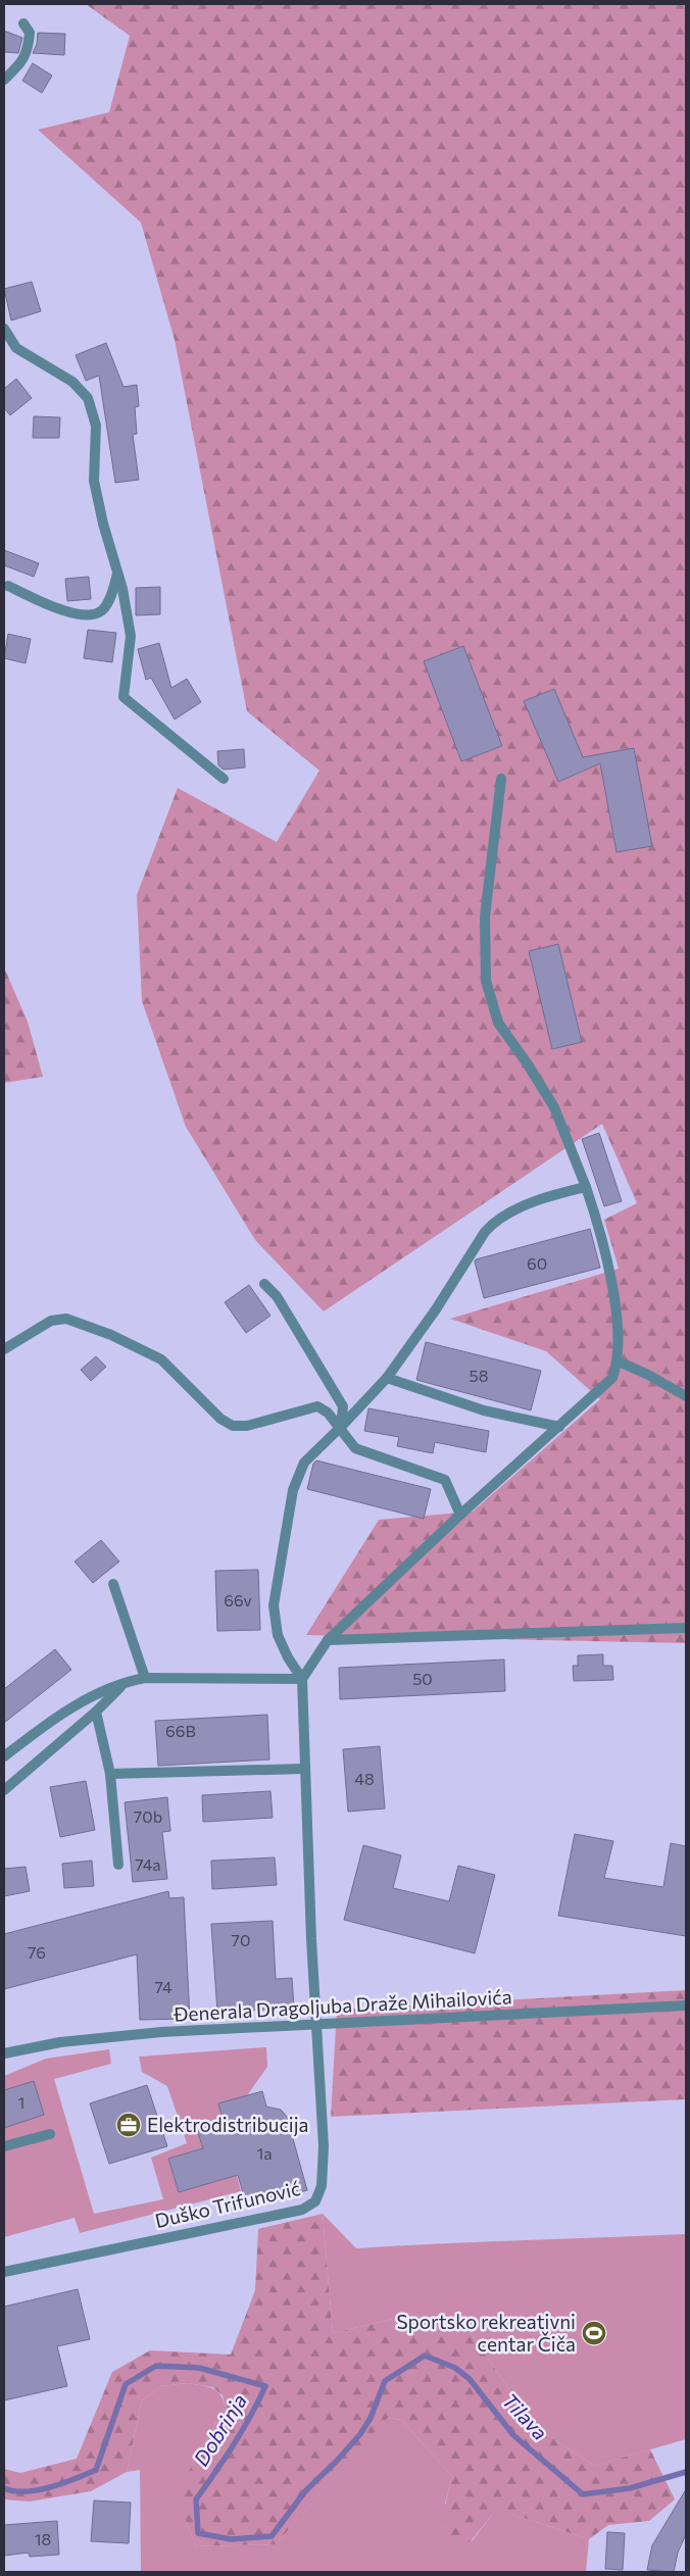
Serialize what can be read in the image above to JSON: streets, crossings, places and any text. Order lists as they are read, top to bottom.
{
  "streets": {
    "street": ["Đenerala Dragoljuba Draže Mihailovića", "Duško Trifunović"]
  },
  "crossings": [
    ["Đenerala Dragoljuba Draže Mihailovića", "Duško Trifunović"]
  ],
  "water": ["Tilava", "Dobrinja"],
  "places": {
    "office": ["Elektrodistribucija"],
    "sports": ["Sportsko rekreativni centar Čiča"]
  },
  "house_numbers": [
    "60",
    "58",
    "66v",
    "50",
    "66B",
    "48",
    "70b",
    "74a",
    "70",
    "76",
    "74",
    "1",
    "1a",
    "18"
  ]
}
